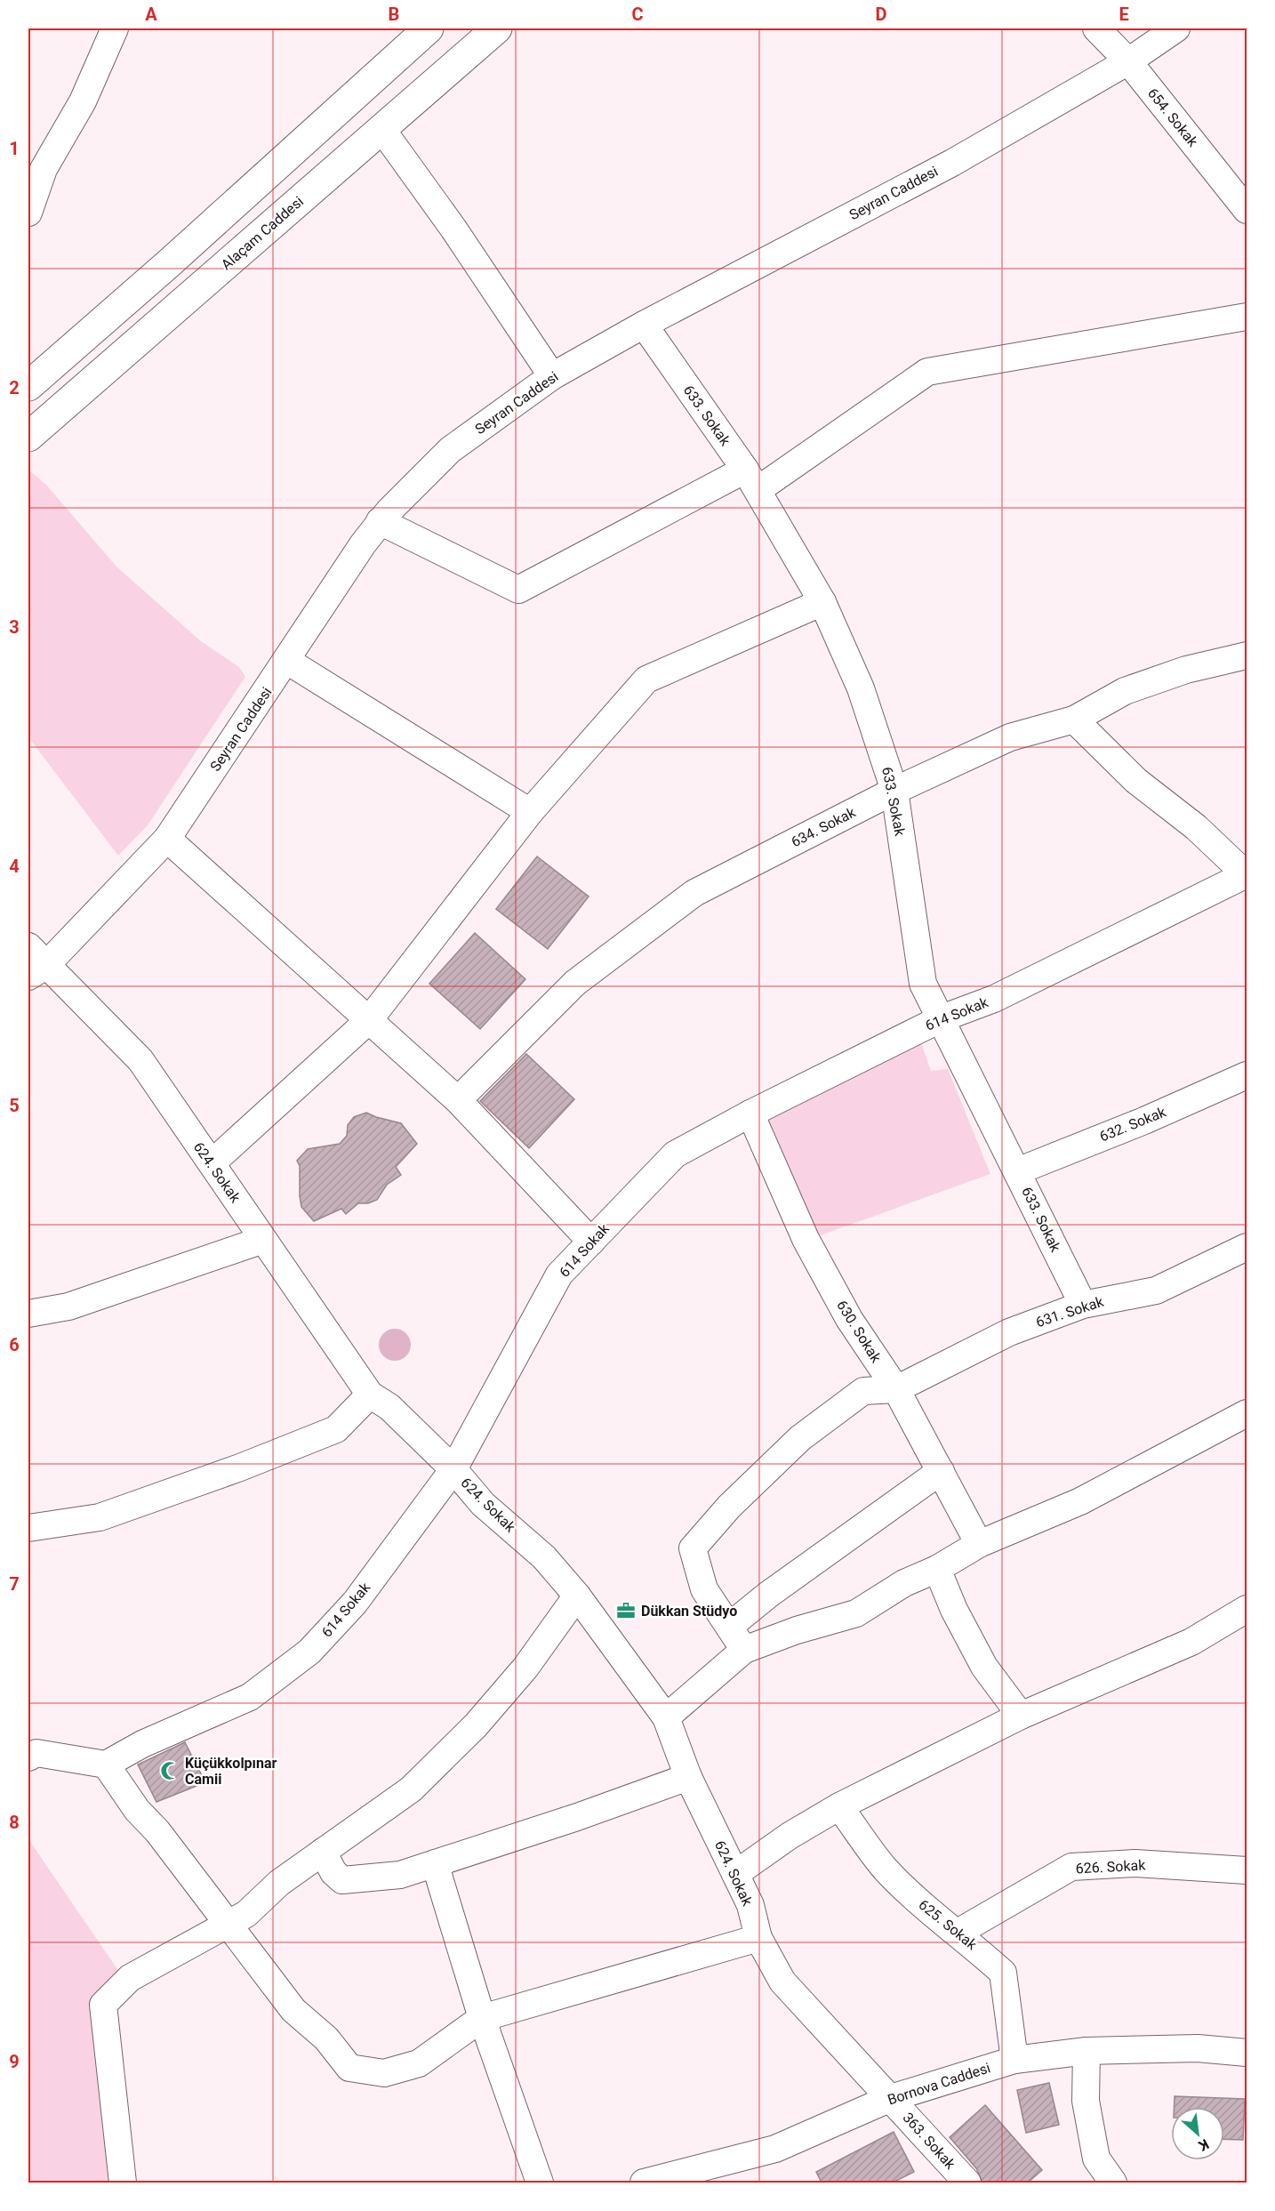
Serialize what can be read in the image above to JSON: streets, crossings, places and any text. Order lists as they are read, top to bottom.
{
  "streets": {
    "main road": ["Alaçam Caddesi"],
    "street": [
      "654. Sokak",
      "Seyran Caddesi",
      "633. Sokak",
      "634. Sokak",
      "614 Sokak",
      "632. Sokak",
      "624. Sokak",
      "631. Sokak",
      "630. Sokak",
      "626. Sokak",
      "625. Sokak",
      "Bornova Caddesi",
      "363. Sokak"
    ]
  },
  "crossings": [
    ["654. Sokak", "Seyran Caddesi"],
    ["Seyran Caddesi", "633. Sokak"],
    ["Seyran Caddesi", "624. Sokak"],
    ["633. Sokak", "634. Sokak"],
    ["633. Sokak", "614 Sokak"],
    ["633. Sokak", "632. Sokak"],
    ["633. Sokak", "631. Sokak"],
    ["614 Sokak", "624. Sokak"],
    ["614 Sokak", "630. Sokak"],
    ["624. Sokak", "Bornova Caddesi"],
    ["624. Sokak", "363. Sokak"],
    ["631. Sokak", "630. Sokak"],
    ["626. Sokak", "625. Sokak"],
    ["625. Sokak", "Bornova Caddesi"],
    ["Bornova Caddesi", "363. Sokak"]
  ],
  "places": {
    "office": ["Dükkan Stüdyo"],
    "mosque": ["Küçükkolpınar Camii"]
  },
  "north": "bottom right",
  "grid": {
    "columns": [
      "A",
      "B",
      "C",
      "D",
      "E"
    ],
    "rows": [
      "1",
      "2",
      "3",
      "4",
      "5",
      "6",
      "7",
      "8",
      "9"
    ]
  }
}
